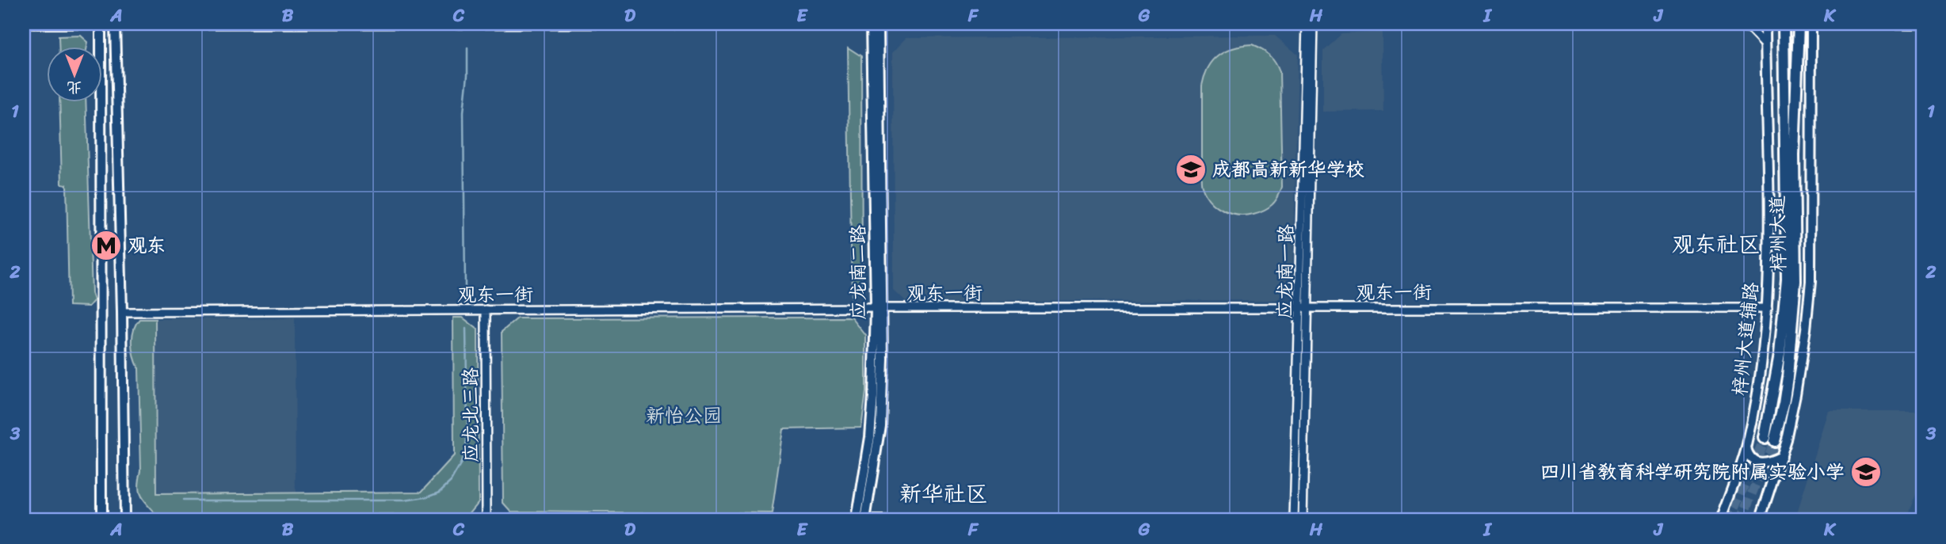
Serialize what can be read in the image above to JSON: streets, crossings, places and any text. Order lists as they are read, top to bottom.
{
  "streets": {
    "highway": ["梓州大道"],
    "main road": ["应龙南二路", "梓州大道辅路"],
    "street": ["应龙南一路", "观东一街", "应龙北三路"]
  },
  "crossings": [
    ["应龙南一路", "观东一街"],
    ["应龙南二路", "观东一街"],
    ["观东一街", "梓州大道辅路"],
    ["观东一街", "应龙北三路"]
  ],
  "districts": ["观东社区", "新华社区"],
  "parks": ["新怡公园"],
  "places": {
    "school or university": ["成都高新新华学校", "四川省教育科学研究院附属实验小学"],
    "metro station": ["观东"]
  },
  "north": "bottom",
  "grid": {
    "columns": [
      "A",
      "B",
      "C",
      "D",
      "E",
      "F",
      "G",
      "H",
      "I",
      "J",
      "K"
    ],
    "rows": ["1", "2", "3"]
  }
}
